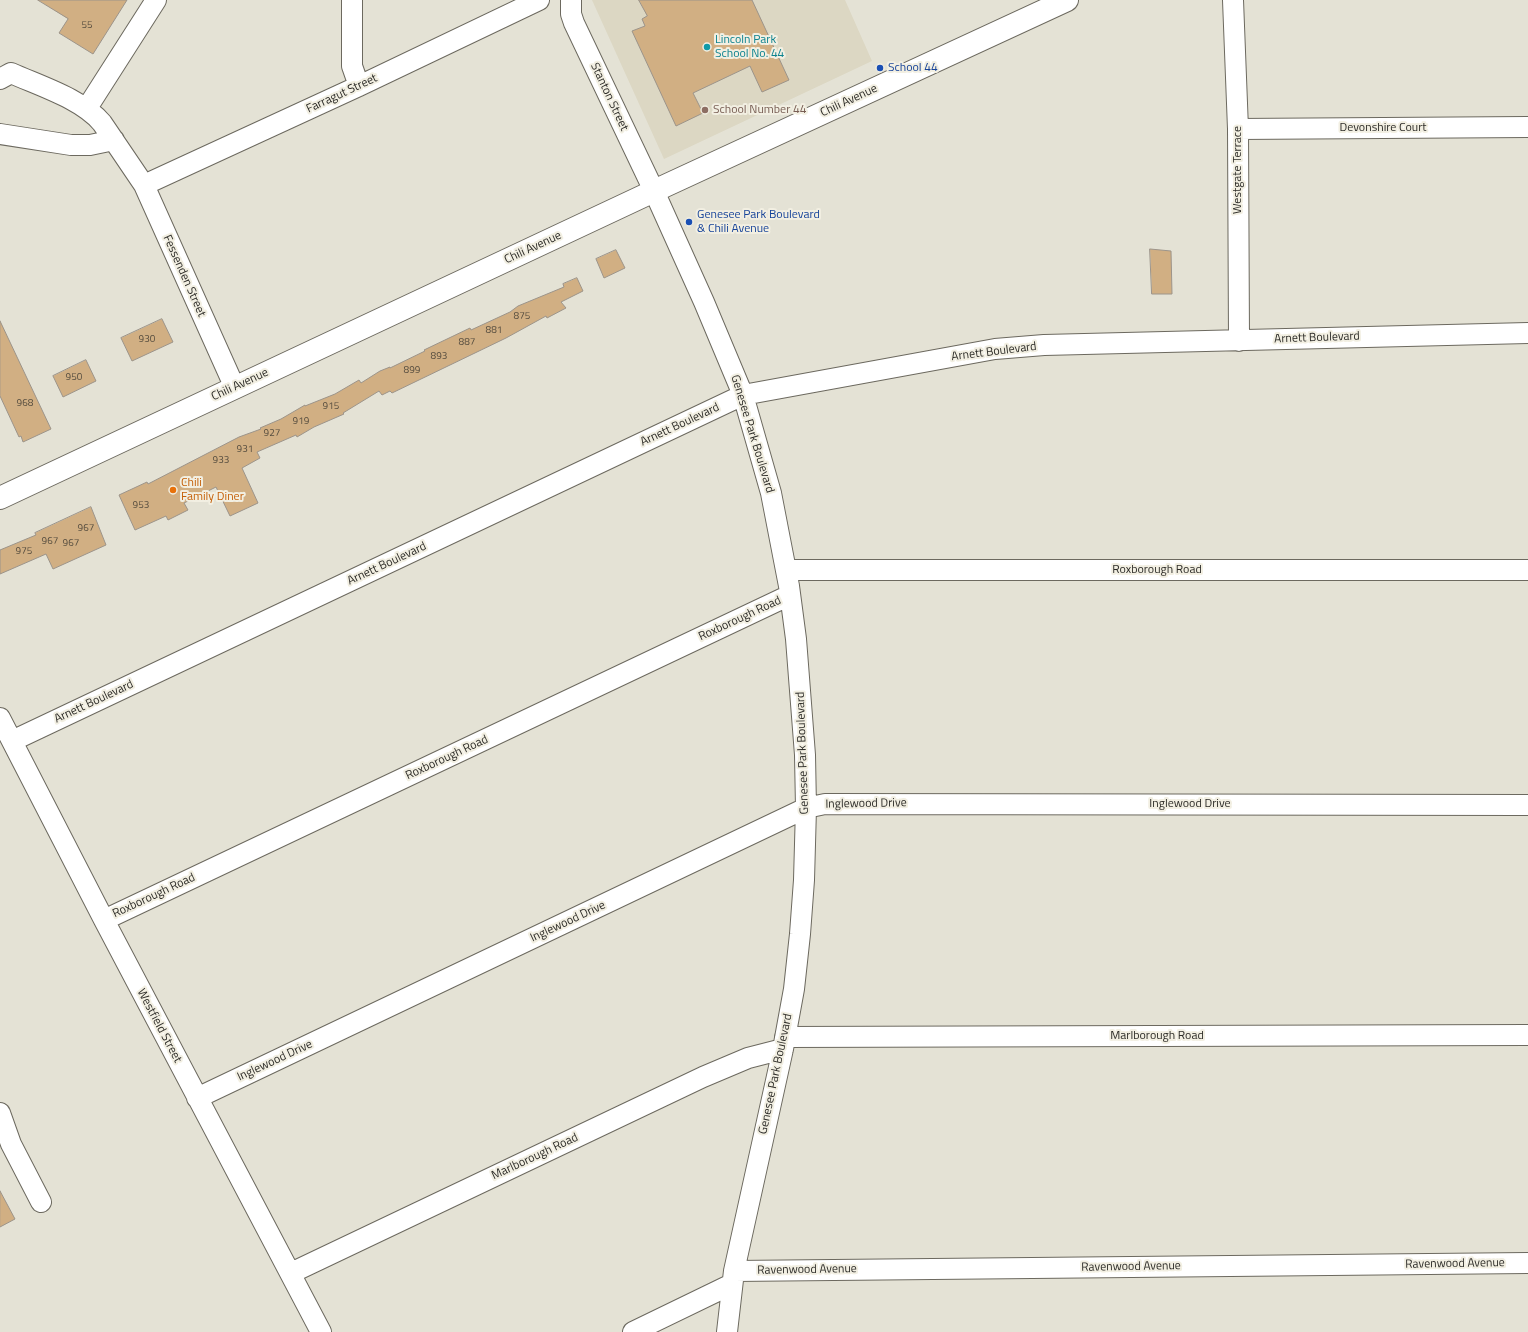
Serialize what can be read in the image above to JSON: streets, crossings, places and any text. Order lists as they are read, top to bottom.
{
  "streets": {
    "main road": ["Chili Avenue"],
    "street": [
      "Farragut Street",
      "Stanton Street",
      "Devonshire Court",
      "Westgate Terrace",
      "Fessenden Street",
      "Arnett Boulevard",
      "Genesee Park Boulevard",
      "Roxborough Road",
      "Inglewood Drive",
      "Westfield Street",
      "Marlborough Road",
      "Ravenwood Avenue"
    ]
  },
  "crossings": [
    ["Farragut Street", "Fessenden Street"],
    ["Stanton Street", "Chili Avenue"],
    ["Stanton Street", "Genesee Park Boulevard"],
    ["Chili Avenue", "Fessenden Street"],
    ["Chili Avenue", "Genesee Park Boulevard"],
    ["Devonshire Court", "Westgate Terrace"],
    ["Westgate Terrace", "Arnett Boulevard"],
    ["Arnett Boulevard", "Genesee Park Boulevard"],
    ["Arnett Boulevard", "Westfield Street"],
    ["Genesee Park Boulevard", "Roxborough Road"],
    ["Genesee Park Boulevard", "Inglewood Drive"],
    ["Genesee Park Boulevard", "Marlborough Road"],
    ["Genesee Park Boulevard", "Ravenwood Avenue"],
    ["Roxborough Road", "Westfield Street"],
    ["Inglewood Drive", "Westfield Street"],
    ["Westfield Street", "Marlborough Road"]
  ],
  "places": [
    "Lincoln Park School No. 44",
    "School 44",
    "School Number 44",
    "Genesee Park Boulevard & Chili Avenue",
    "Chili Family Diner"
  ],
  "house_numbers": [
    "55",
    "875",
    "881",
    "930",
    "887",
    "893",
    "899",
    "950",
    "968",
    "915",
    "919",
    "927",
    "931",
    "933",
    "953",
    "967",
    "967",
    "967",
    "975"
  ]
}
